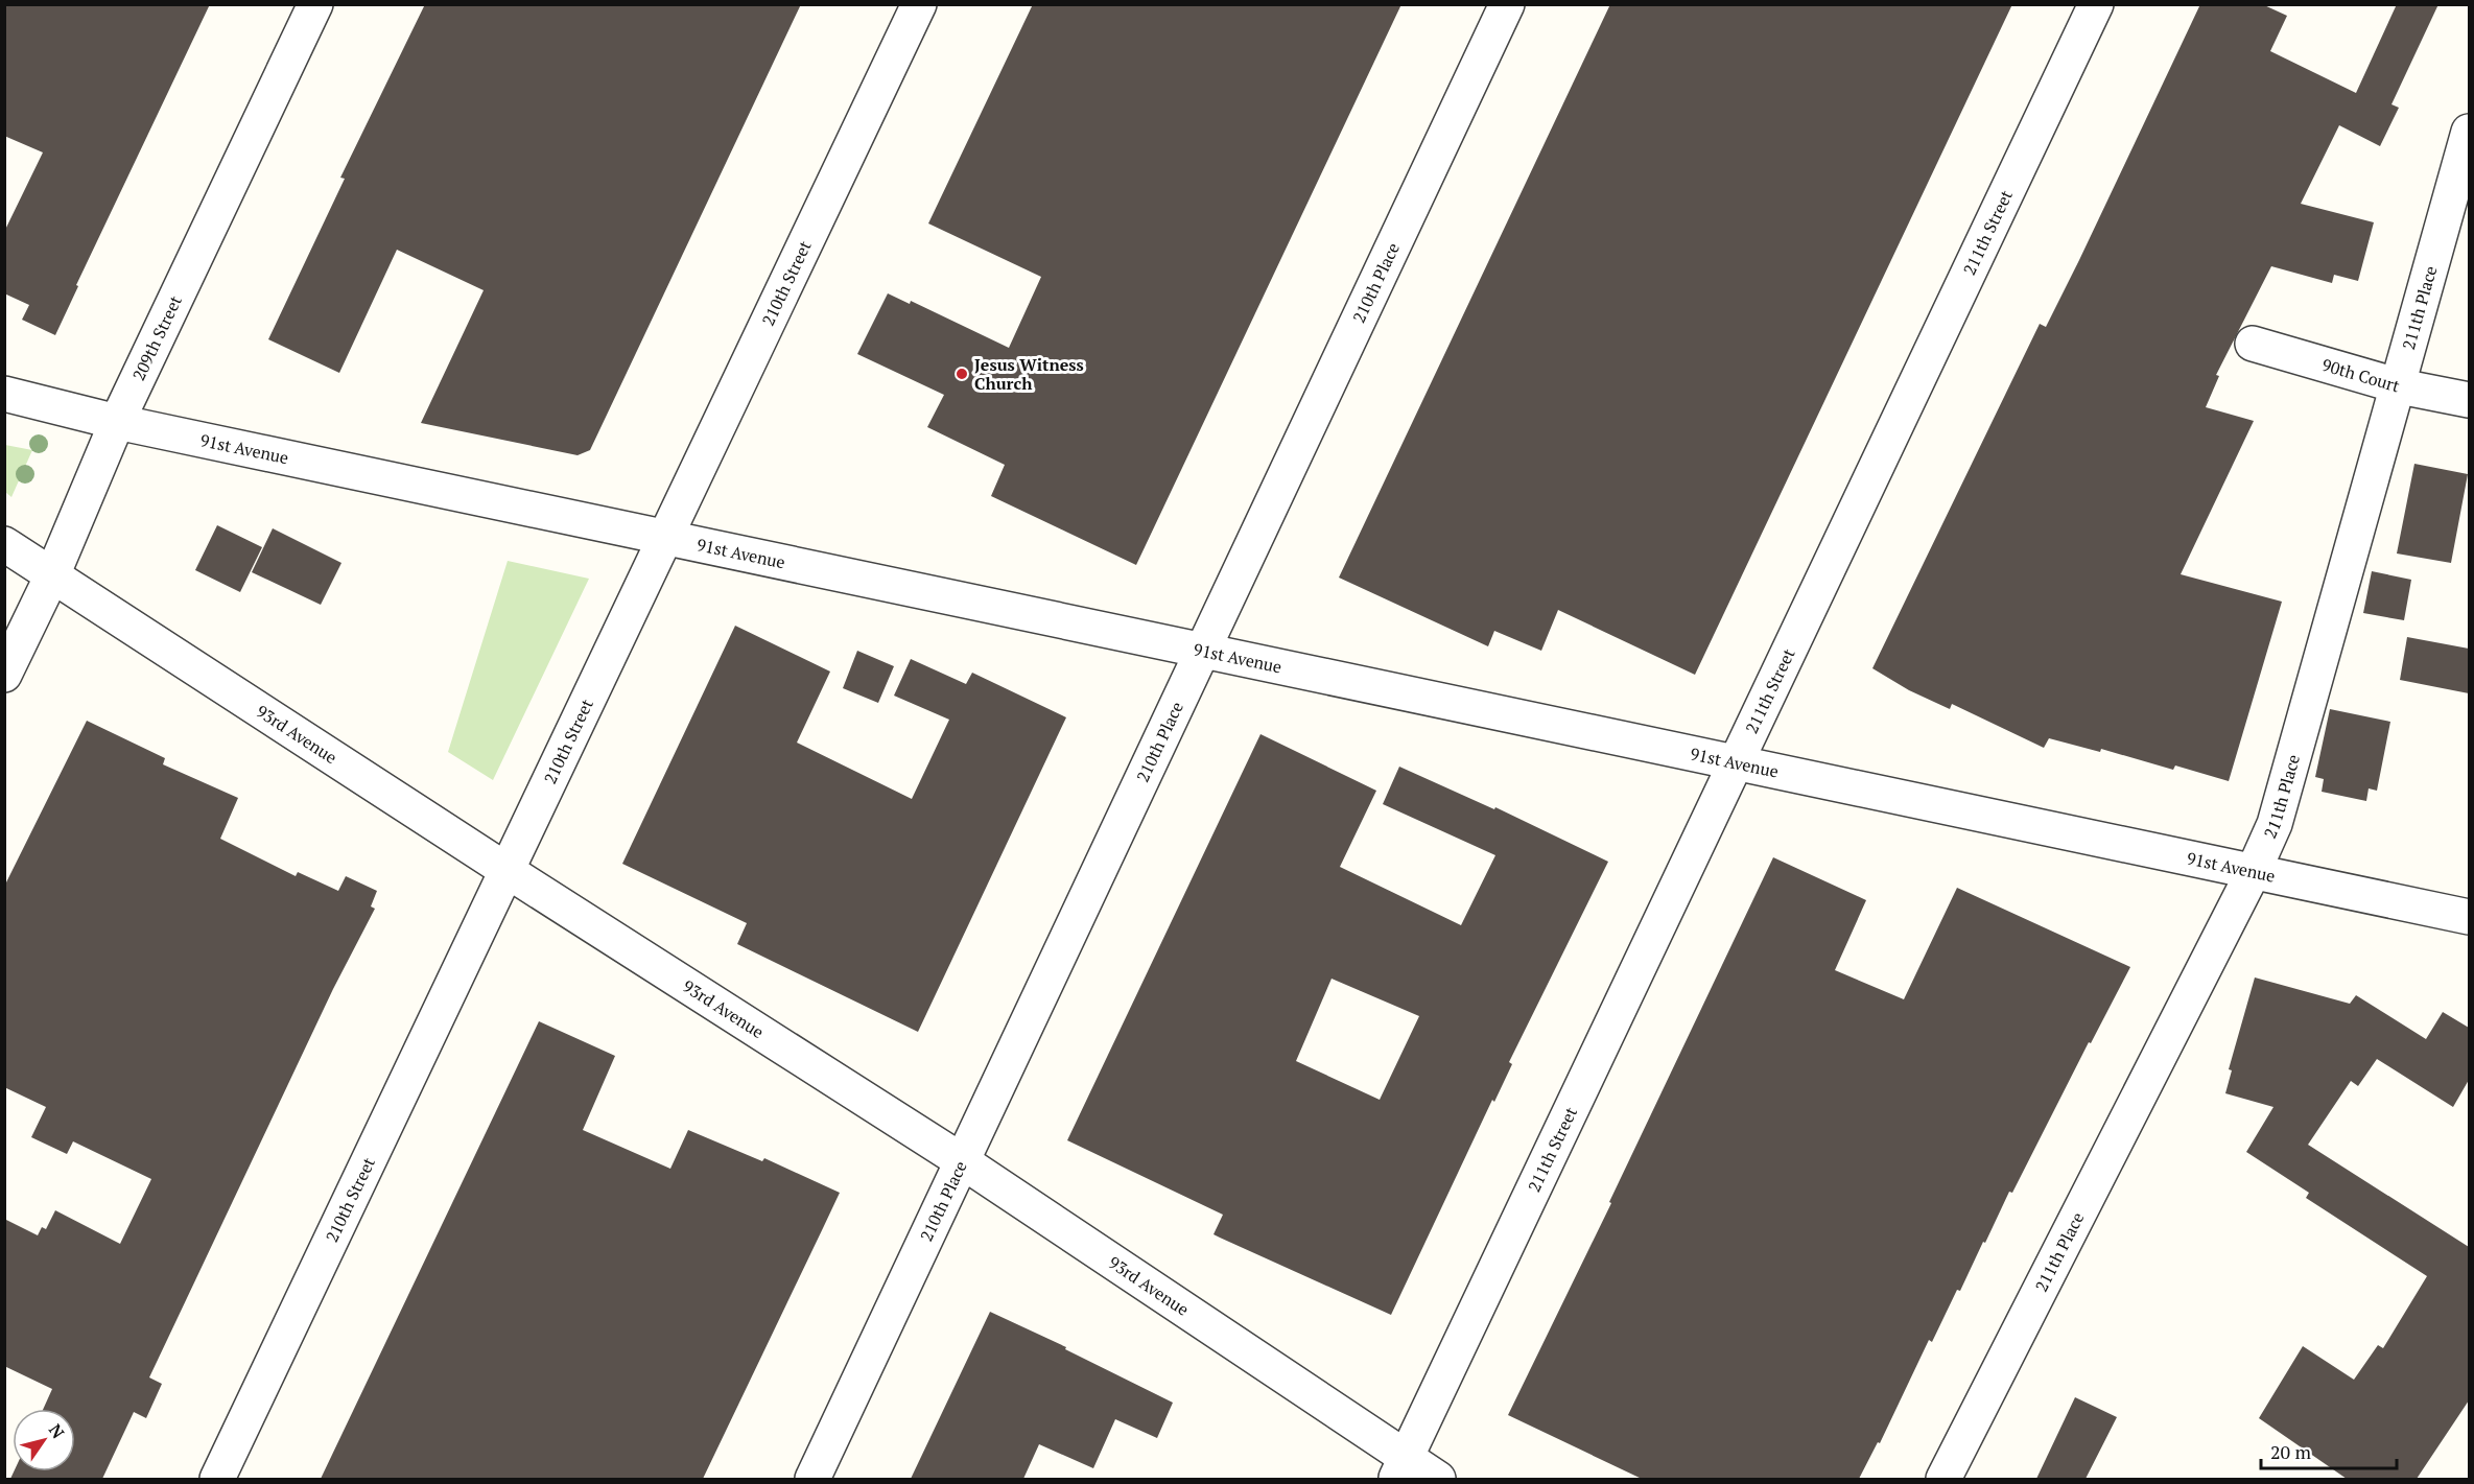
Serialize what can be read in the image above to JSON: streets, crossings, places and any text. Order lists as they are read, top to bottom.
{
  "streets": {
    "street": [
      "211th Street",
      "210th Place",
      "210th Street",
      "211th Place",
      "209th Street",
      "90th Court",
      "91st Avenue",
      "93rd Avenue"
    ]
  },
  "crossings": [
    ["211th Street", "91st Avenue"],
    ["211th Street", "93rd Avenue"],
    ["210th Place", "91st Avenue"],
    ["210th Place", "93rd Avenue"],
    ["210th Street", "91st Avenue"],
    ["210th Street", "93rd Avenue"],
    ["211th Place", "90th Court"],
    ["211th Place", "91st Avenue"],
    ["209th Street", "91st Avenue"],
    ["209th Street", "93rd Avenue"]
  ],
  "places": ["Jesus Witness Church"],
  "scale_bar": "20 m",
  "north": "top right"
}
